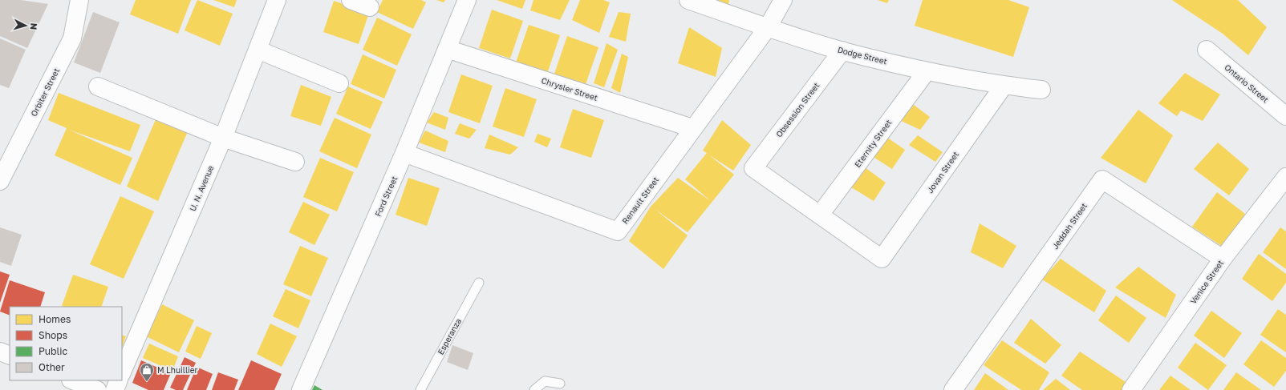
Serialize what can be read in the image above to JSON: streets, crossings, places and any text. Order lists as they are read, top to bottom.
{
  "streets": {
    "street": [
      "Dodge Street",
      "Ontario Street",
      "Chrysler Street",
      "Orbiter Street",
      "Obsession Street",
      "Eternity Street",
      "Jovan Street",
      "U. N. Avenue",
      "Ford Street",
      "Renault Street",
      "Jeddah Street",
      "Venice Street"
    ],
    "lane": ["Esperanza"]
  },
  "crossings": [
    ["Dodge Street", "Obsession Street"],
    ["Dodge Street", "Eternity Street"],
    ["Dodge Street", "Jovan Street"],
    ["Dodge Street", "Renault Street"],
    ["Chrysler Street", "Ford Street"],
    ["Chrysler Street", "Renault Street"],
    ["Obsession Street", "Eternity Street"],
    ["Obsession Street", "Jovan Street"],
    ["Eternity Street", "Jovan Street"],
    ["Ford Street", "Renault Street"],
    ["Jeddah Street", "Venice Street"]
  ],
  "places": {
    "shop": ["M Lhuillier"]
  },
  "legend": [
    "Homes",
    "Shops",
    "Public",
    "Other"
  ],
  "north": "right"
}
